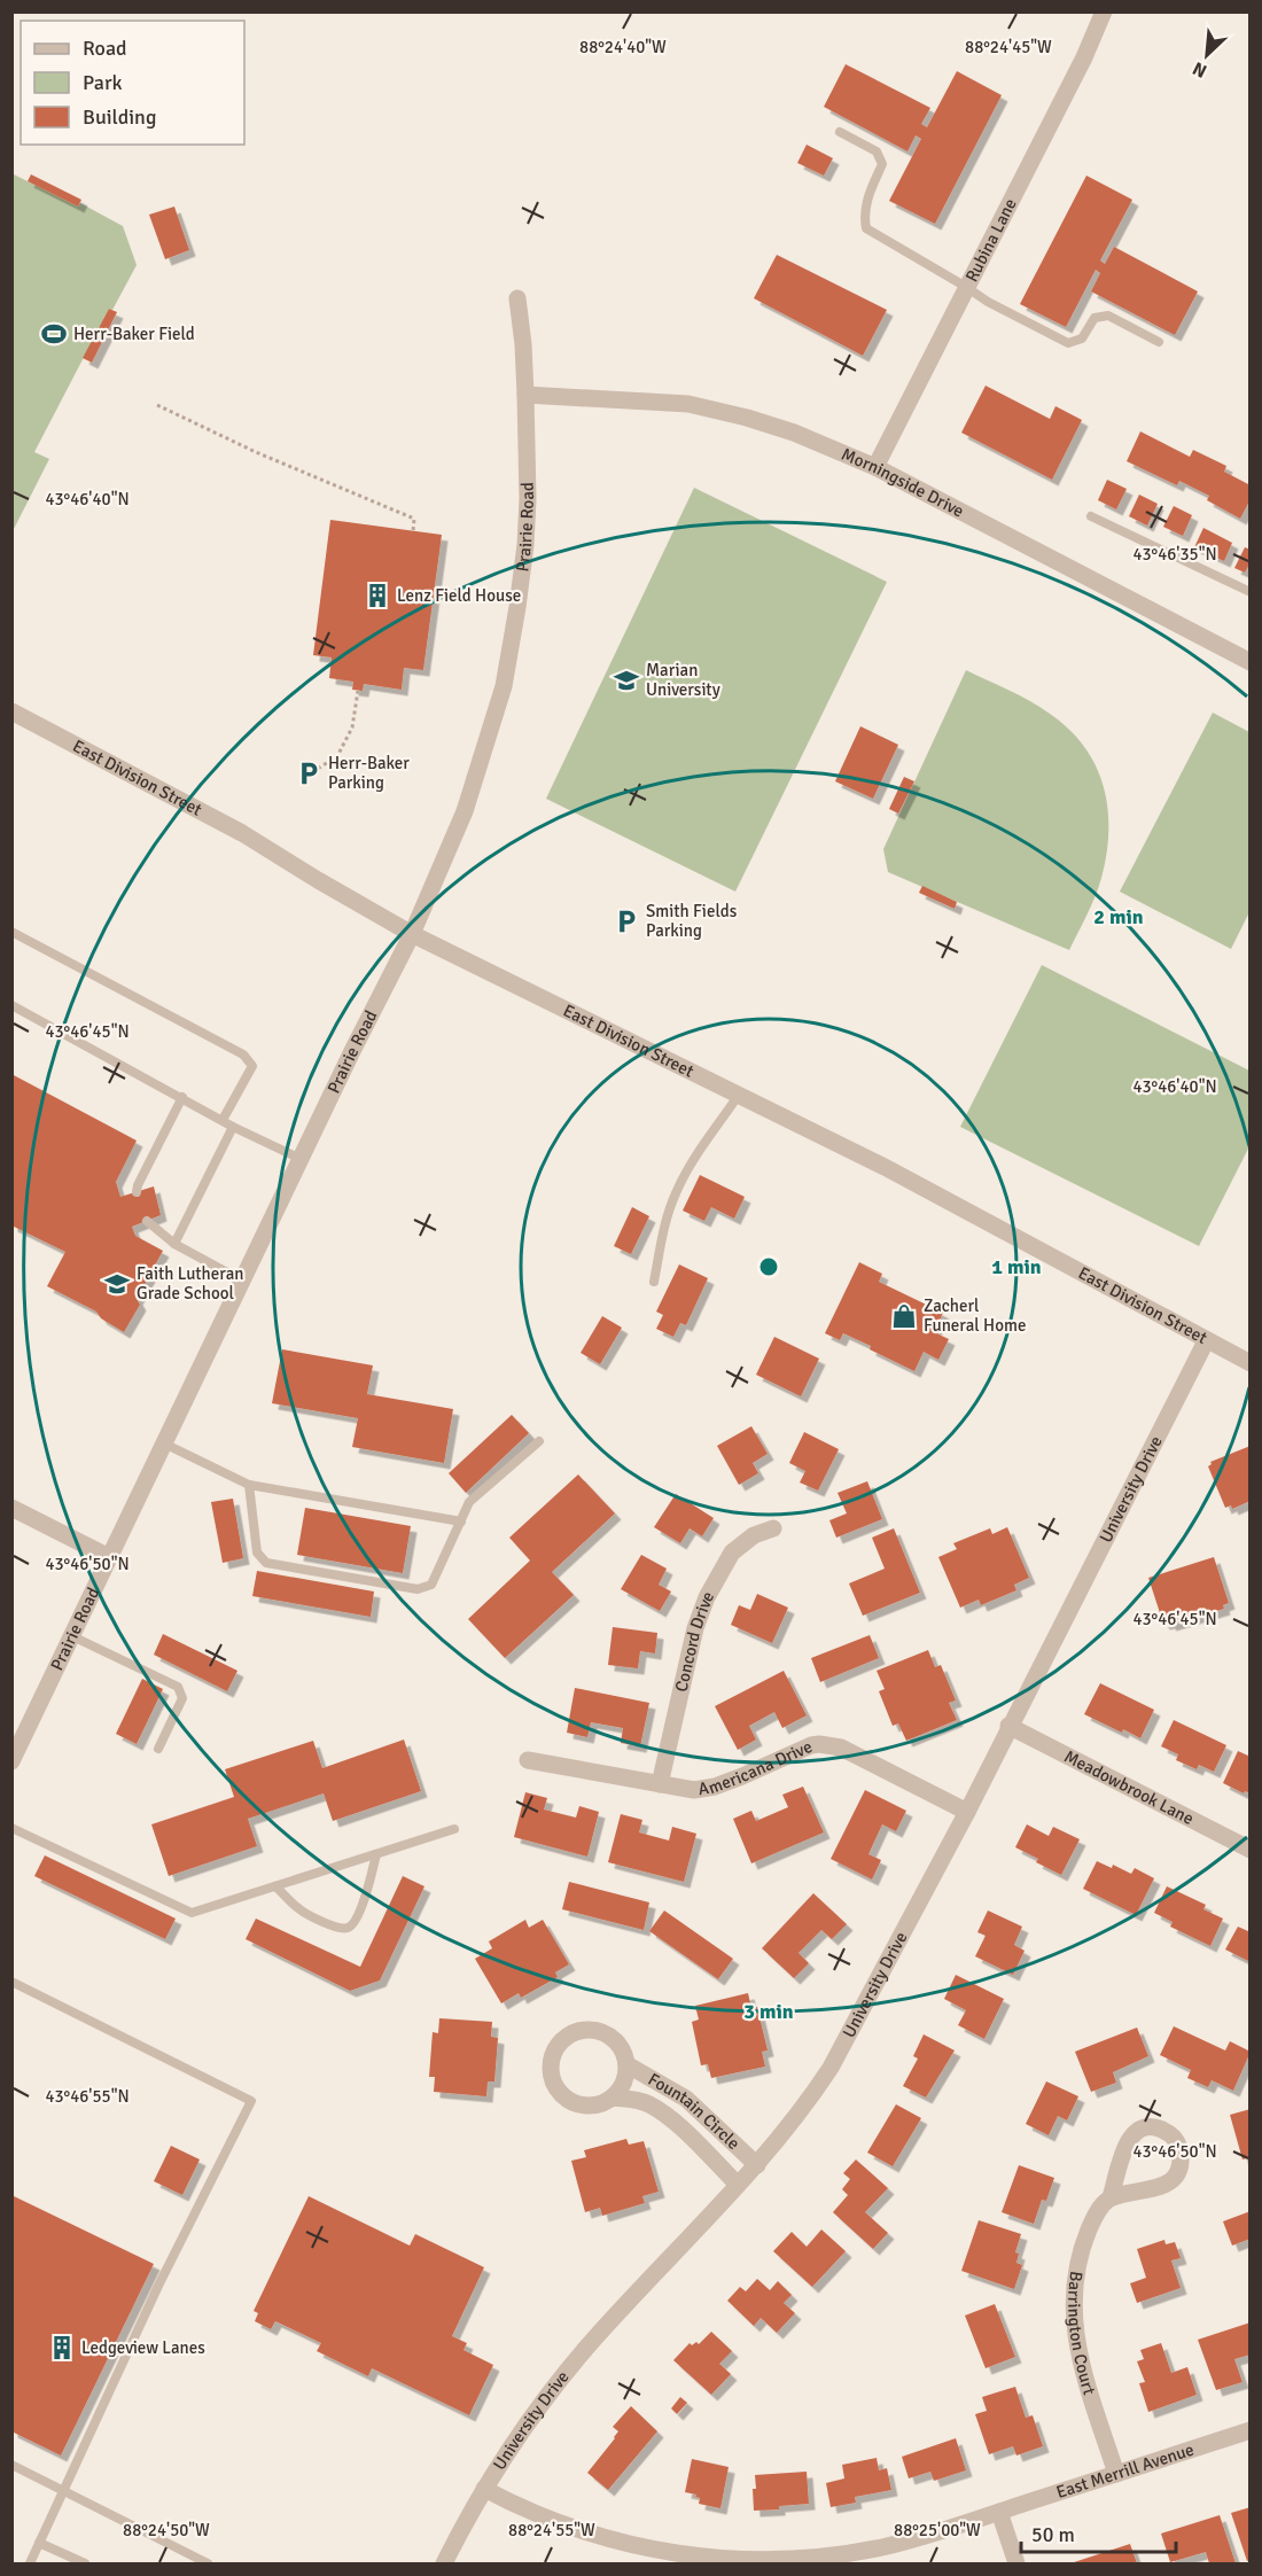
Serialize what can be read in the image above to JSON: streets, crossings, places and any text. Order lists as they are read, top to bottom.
{
  "streets": {
    "street": [
      "Rubina Lane",
      "Morningside Drive",
      "Prairie Road",
      "East Division Street",
      "University Drive",
      "Concord Drive",
      "Americana Drive",
      "Meadowbrook Lane",
      "Fountain Circle",
      "Barrington Court",
      "East Merrill Avenue"
    ]
  },
  "crossings": [
    ["Rubina Lane", "Morningside Drive"],
    ["Morningside Drive", "Prairie Road"],
    ["Prairie Road", "East Division Street"],
    ["East Division Street", "University Drive"],
    ["University Drive", "Americana Drive"],
    ["University Drive", "Meadowbrook Lane"],
    ["University Drive", "Fountain Circle"],
    ["University Drive", "East Merrill Avenue"],
    ["Concord Drive", "Americana Drive"],
    ["Barrington Court", "East Merrill Avenue"]
  ],
  "places": {
    "sports": ["Herr-Baker Field"],
    "building": ["Lenz Field House", "Ledgeview Lanes"],
    "school or university": ["Marian University", "Faith Lutheran Grade School"],
    "parking": ["Herr-Baker Parking", "Smith Fields Parking"],
    "shop": ["Zacherl Funeral Home"]
  },
  "legend": ["Road", "Park", "Building"],
  "scale_bar": "50 m",
  "north": "bottom left",
  "coordinates": [
    "88°24'40\"W",
    "88°24'45\"W",
    "43°46'40\"N",
    "43°46'35\"N",
    "43°46'45\"N",
    "43°46'50\"N",
    "43°46'55\"N",
    "88°24'50\"W",
    "88°24'55\"W",
    "88°25'00\"W"
  ],
  "rings": ["2 min", "1 min", "3 min"]
}
